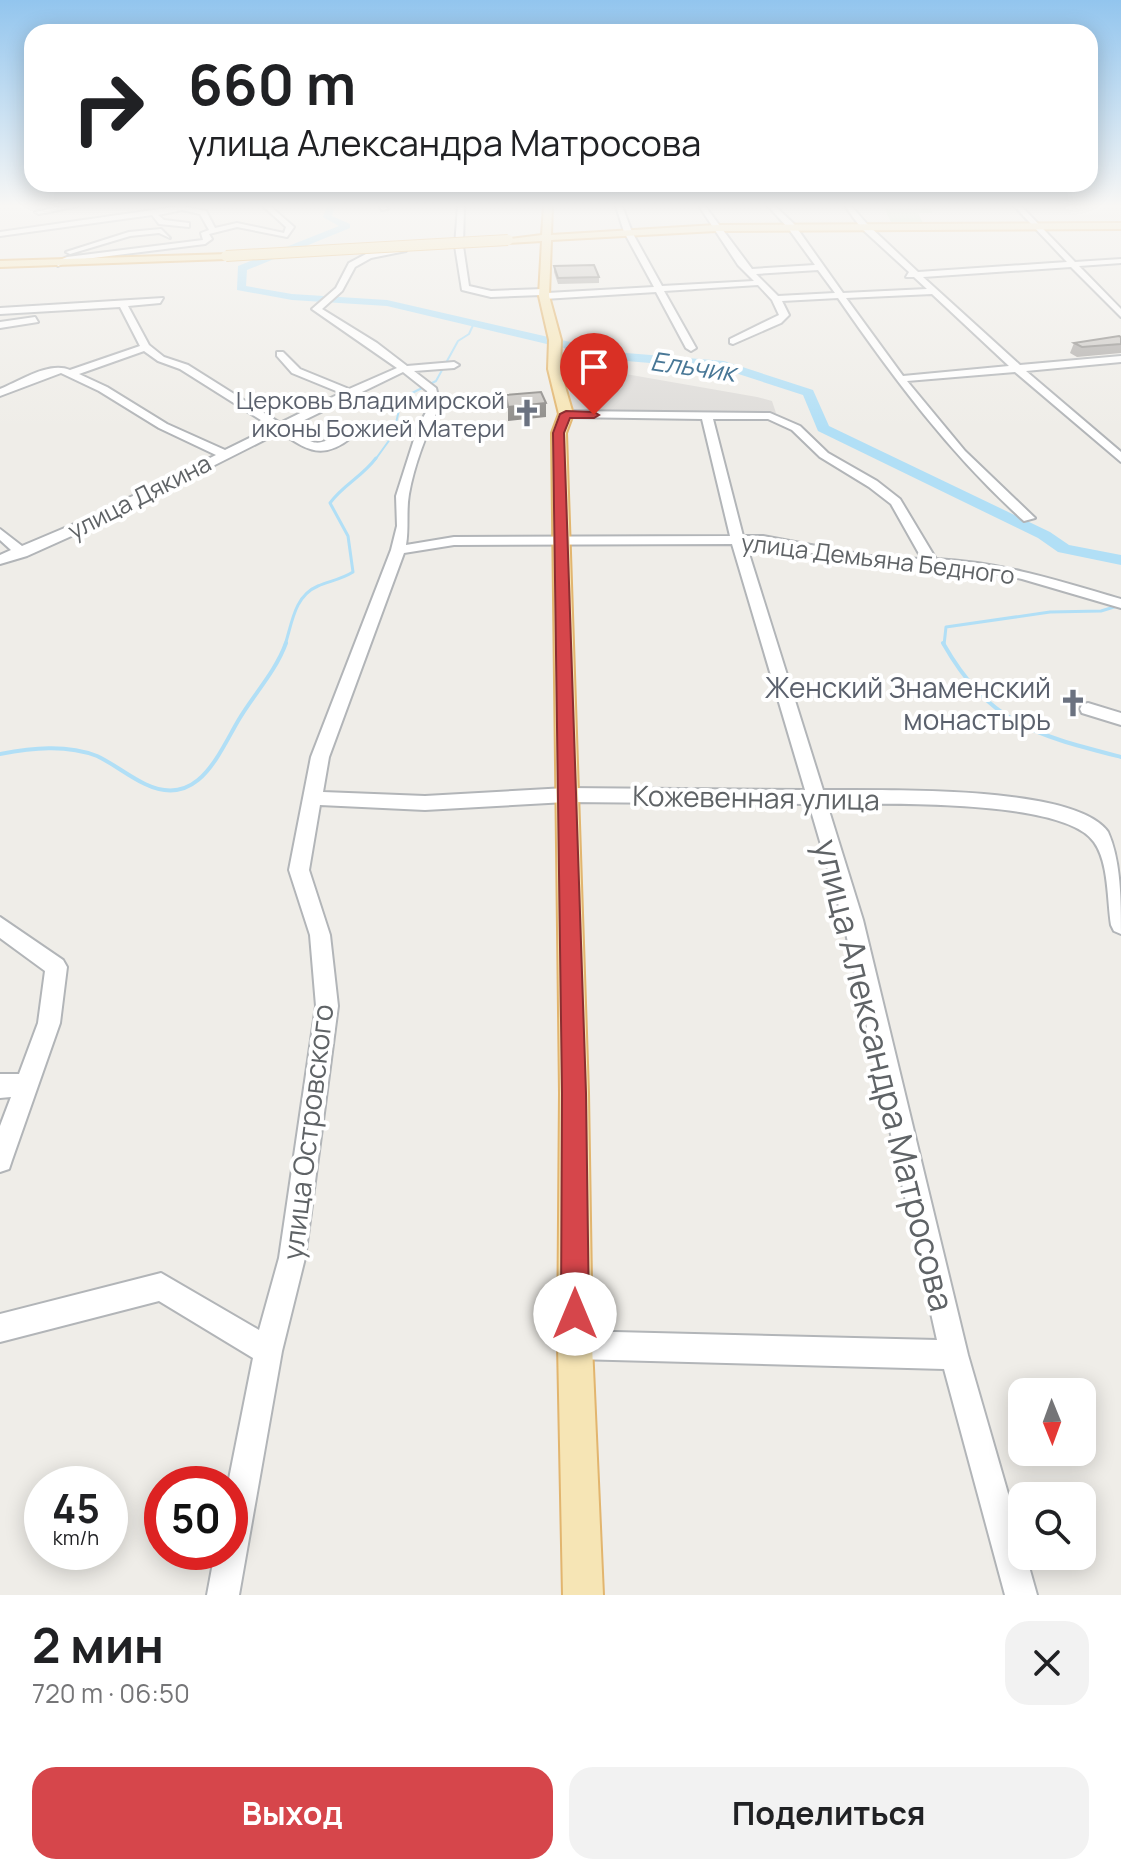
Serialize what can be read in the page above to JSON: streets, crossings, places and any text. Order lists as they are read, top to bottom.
{
  "streets": {
    "street": [
      "улица Дякина",
      "улица Демьяна Бедного",
      "Кожевенная улица",
      "улица Александра Матросова",
      "улица Островского"
    ]
  },
  "crossings": [
    ["улица Дякина", "улица Островского"],
    ["улица Демьяна Бедного", "улица Александра Матросова"],
    ["улица Демьяна Бедного", "улица Островского"],
    ["Кожевенная улица", "улица Александра Матросова"],
    ["Кожевенная улица", "улица Островского"]
  ],
  "water": ["Ельчик"],
  "places": {
    "church": ["Церковь Владимирской иконы Божией Матери", "Женский Знаменский монастырь"]
  },
  "north": "bottom",
  "page": {
    "turn": ["660 m", "улица Александра Матросова"],
    "speed": "45 km/h",
    "limit": "50",
    "heading": ["2 мин", "720 m · 06:50"],
    "buttons": ["Выход", "Поделиться"]
  }
}
